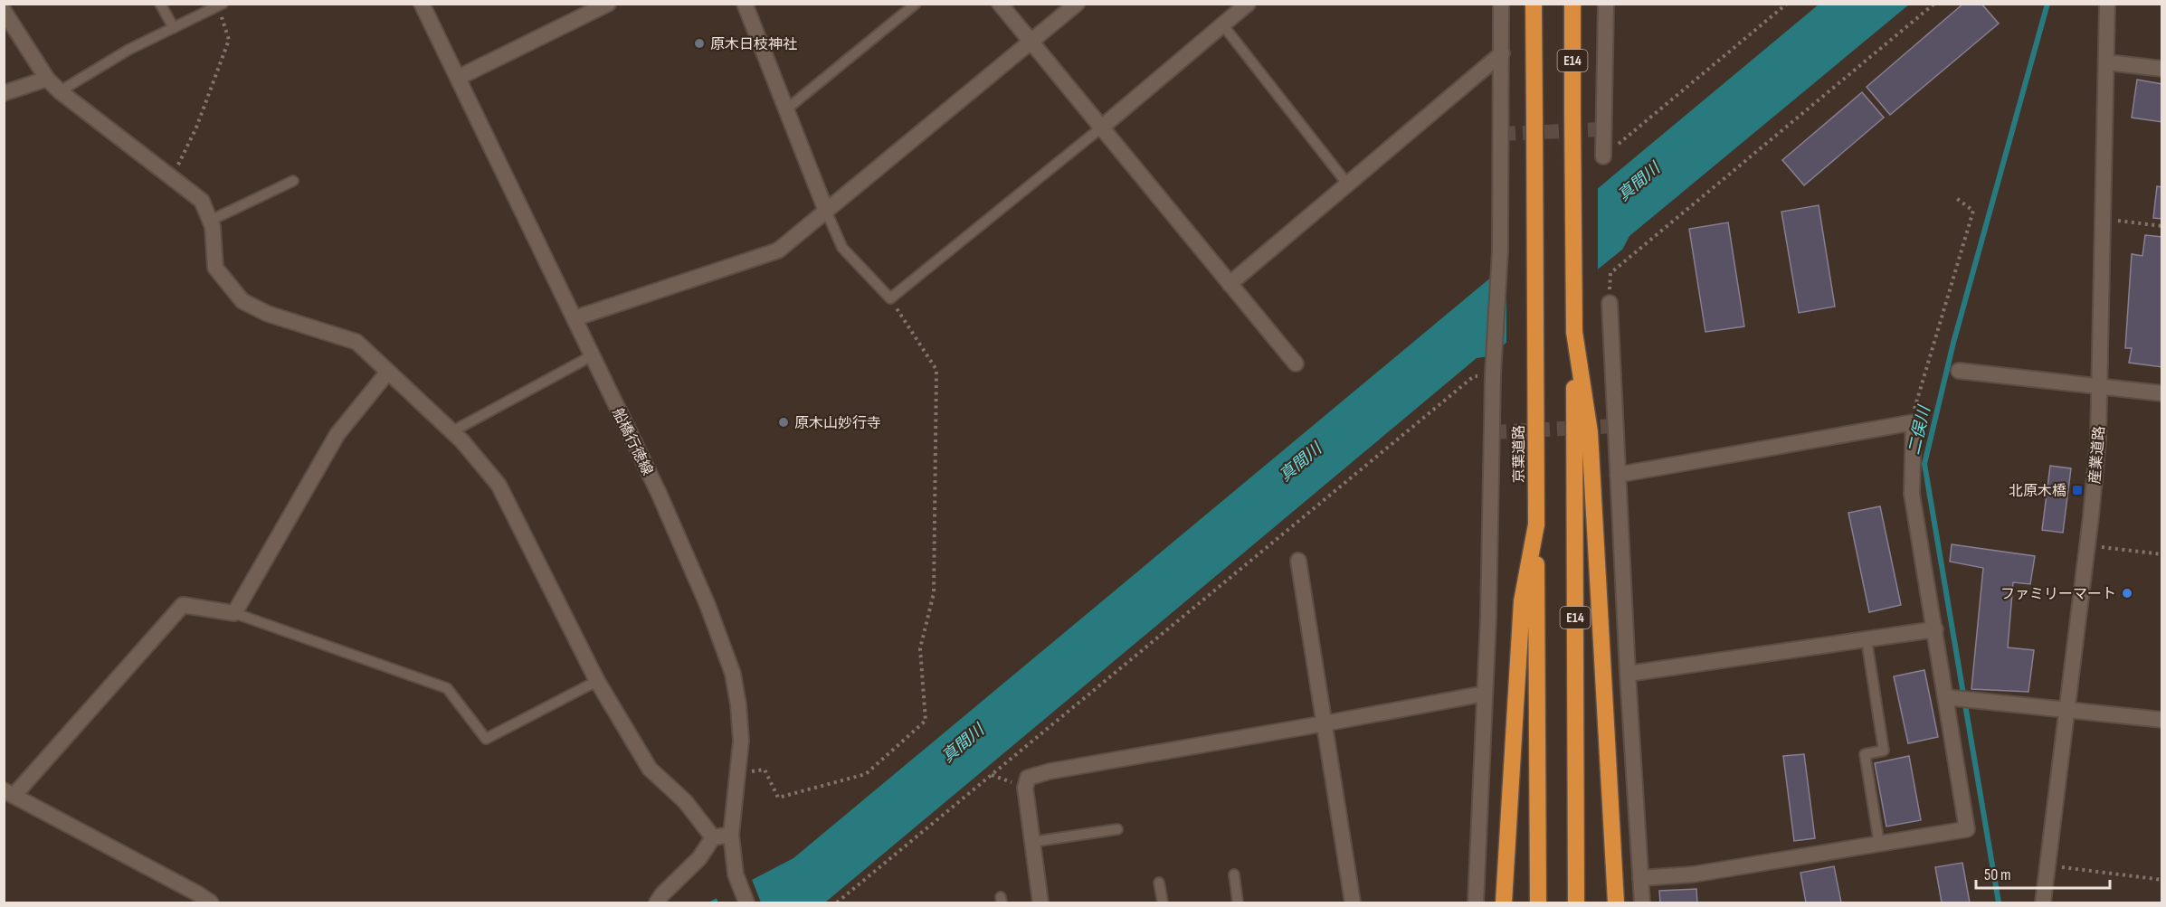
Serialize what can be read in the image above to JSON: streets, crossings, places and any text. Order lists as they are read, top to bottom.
{
  "streets": {
    "highway": ["E14", "京葉道路"],
    "street": ["船橋行徳線", "産業道路"]
  },
  "water": ["真間川", "二俣川"],
  "places": {
    "other": ["原木日枝神社", "原木山妙行寺", "ファミリーマート"],
    "transit": ["北原木橋"]
  },
  "scale_bar": "50 m"
}
